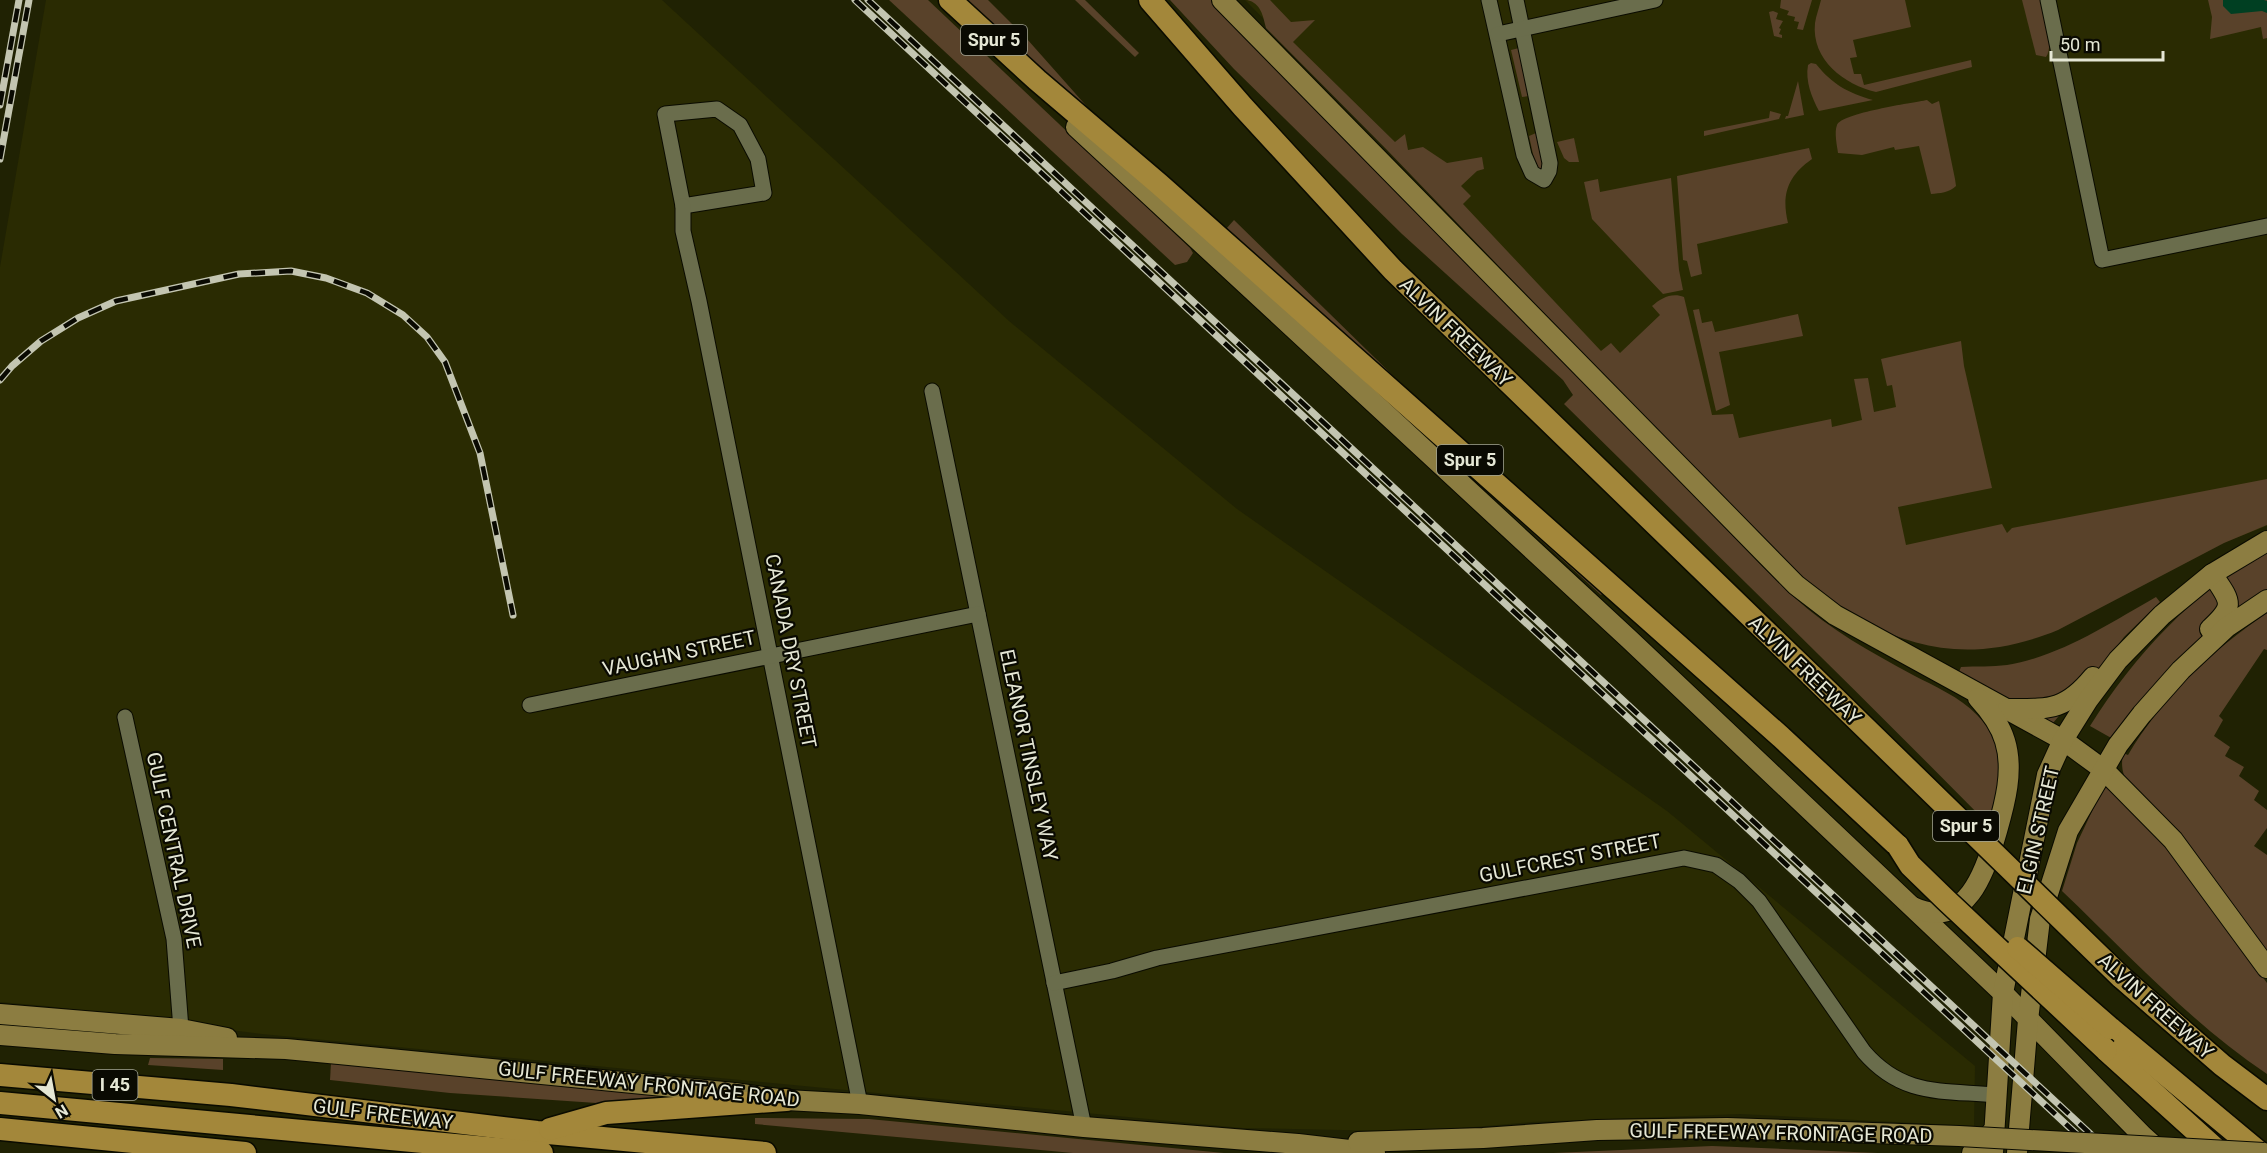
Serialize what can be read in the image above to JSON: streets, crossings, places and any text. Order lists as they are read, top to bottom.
{
  "streets": {
    "highway": [
      "Spur 5",
      "ALVIN FREEWAY",
      "I 45",
      "GULF FREEWAY"
    ],
    "main road": ["ELGIN STREET", "GULF FREEWAY FRONTAGE ROAD"],
    "street": [
      "CANADA DRY STREET",
      "VAUGHN STREET",
      "ELEANOR TINSLEY WAY",
      "GULF CENTRAL DRIVE",
      "GULFCREST STREET"
    ]
  },
  "crossings": [
    ["Spur 5", "ELGIN STREET"],
    ["CANADA DRY STREET", "VAUGHN STREET"],
    ["CANADA DRY STREET", "GULF FREEWAY FRONTAGE ROAD"],
    ["VAUGHN STREET", "ELEANOR TINSLEY WAY"],
    ["ELEANOR TINSLEY WAY", "GULFCREST STREET"],
    ["ELEANOR TINSLEY WAY", "GULF FREEWAY FRONTAGE ROAD"],
    ["ELGIN STREET", "GULFCREST STREET"]
  ],
  "scale_bar": "50 m",
  "north": "bottom right"
}
